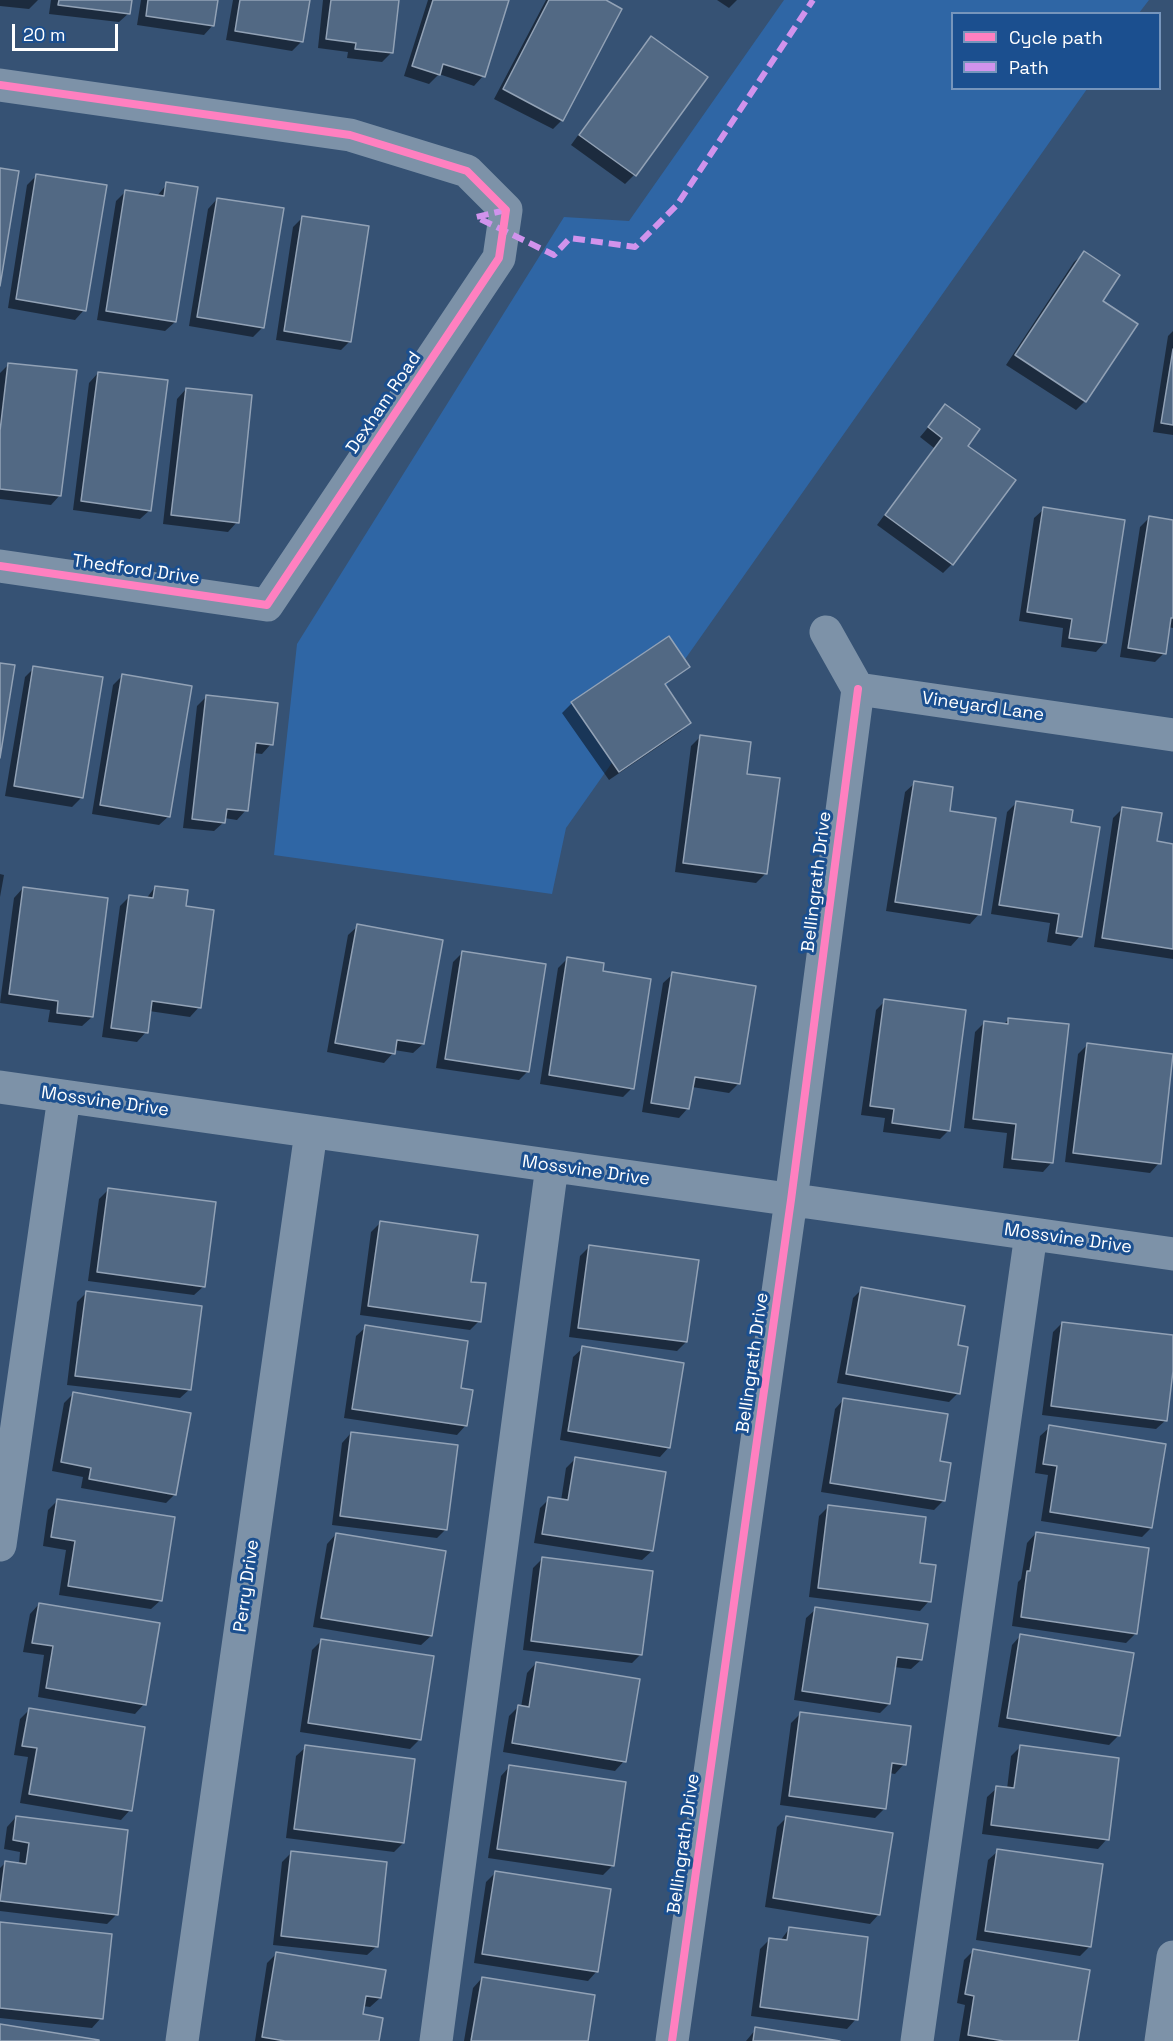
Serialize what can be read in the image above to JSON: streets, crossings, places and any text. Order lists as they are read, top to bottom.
{
  "streets": {
    "street": [
      "Dexham Road",
      "Thedford Drive",
      "Vineyard Lane",
      "Bellingrath Drive",
      "Mossvine Drive",
      "Perry Drive"
    ]
  },
  "crossings": [
    ["Dexham Road", "Thedford Drive"],
    ["Vineyard Lane", "Bellingrath Drive"],
    ["Bellingrath Drive", "Mossvine Drive"],
    ["Mossvine Drive", "Perry Drive"]
  ],
  "legend": ["Cycle path", "Path"],
  "scale_bar": "20 m"
}
